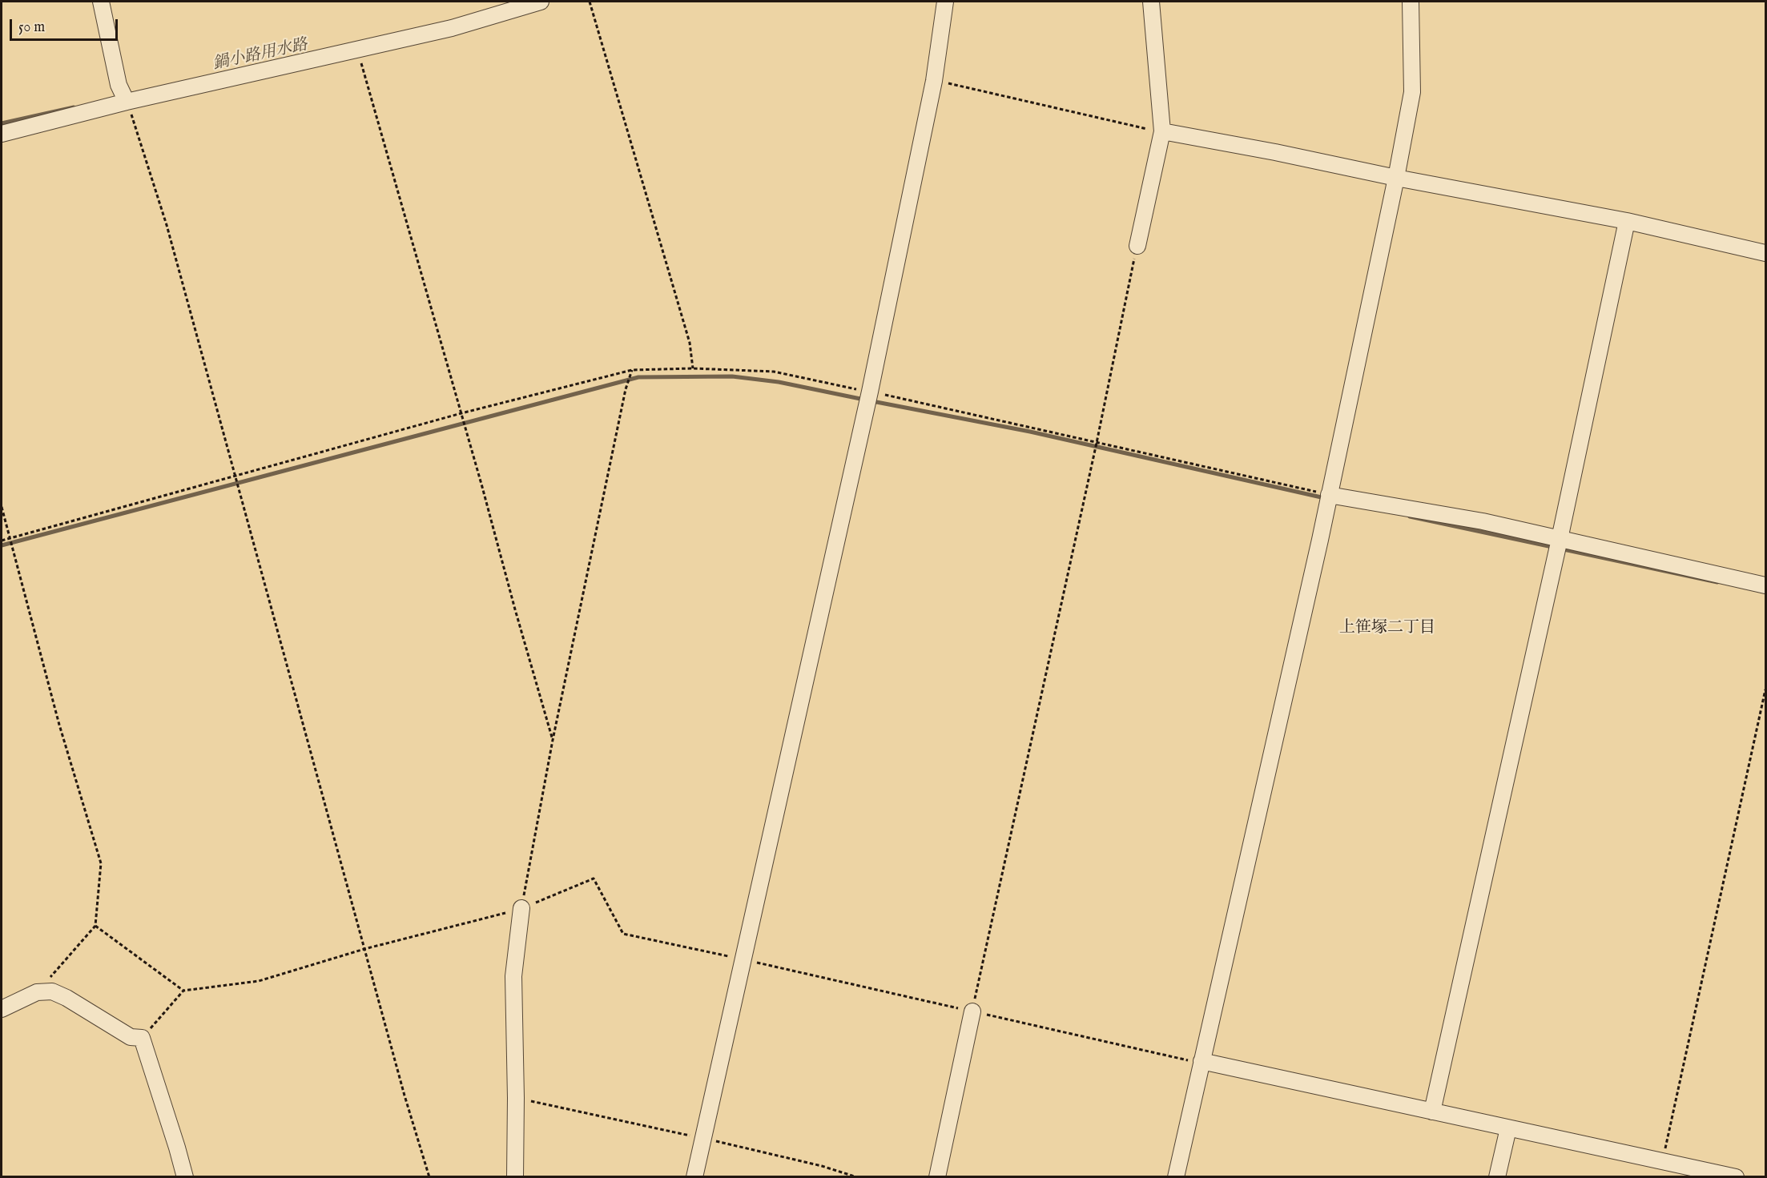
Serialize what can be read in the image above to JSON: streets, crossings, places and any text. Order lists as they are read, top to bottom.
{
  "districts": ["上笹塚二丁目"],
  "water": ["鍋小路用水路"],
  "scale_bar": "50 m"
}
